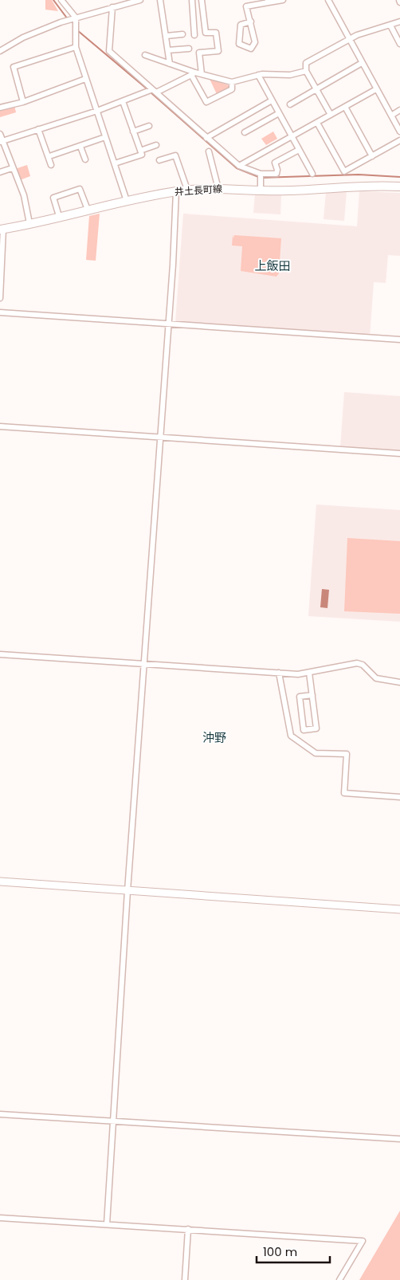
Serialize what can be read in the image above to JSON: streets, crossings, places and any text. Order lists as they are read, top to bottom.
{
  "streets": {
    "main road": ["井土長町線"]
  },
  "districts": ["上飯田", "沖野"],
  "scale_bar": "100 m"
}
